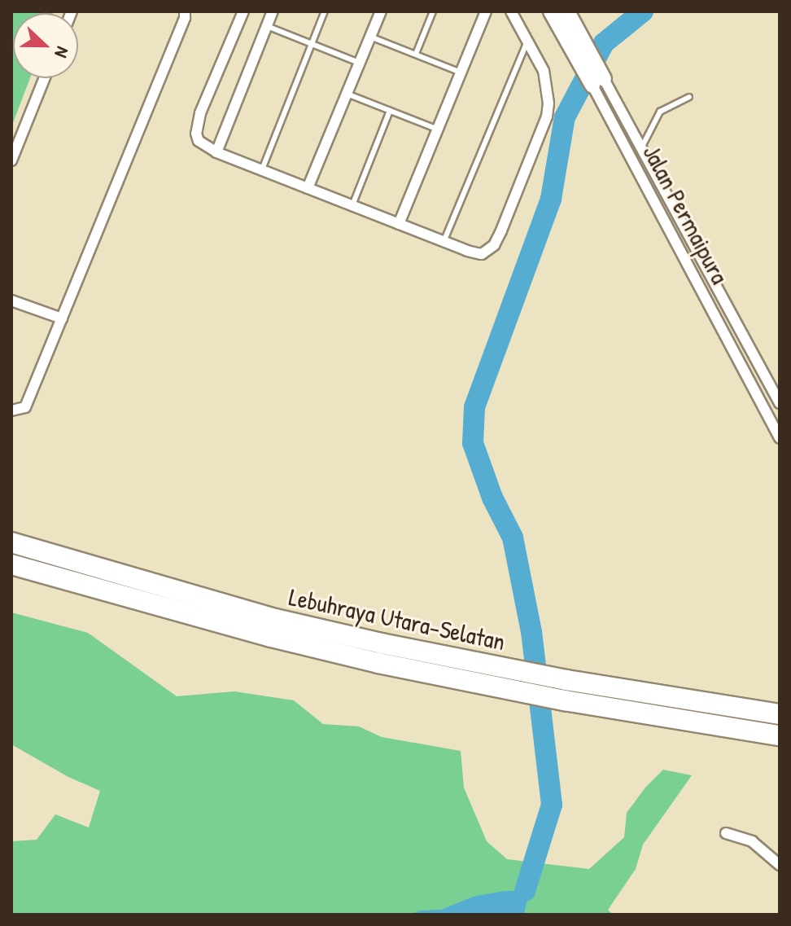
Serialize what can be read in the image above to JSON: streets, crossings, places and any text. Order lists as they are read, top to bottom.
{
  "streets": {
    "highway": ["Lebuhraya Utara–Selatan"],
    "main road": ["Jalan Permaipura"]
  },
  "north": "right"
}
